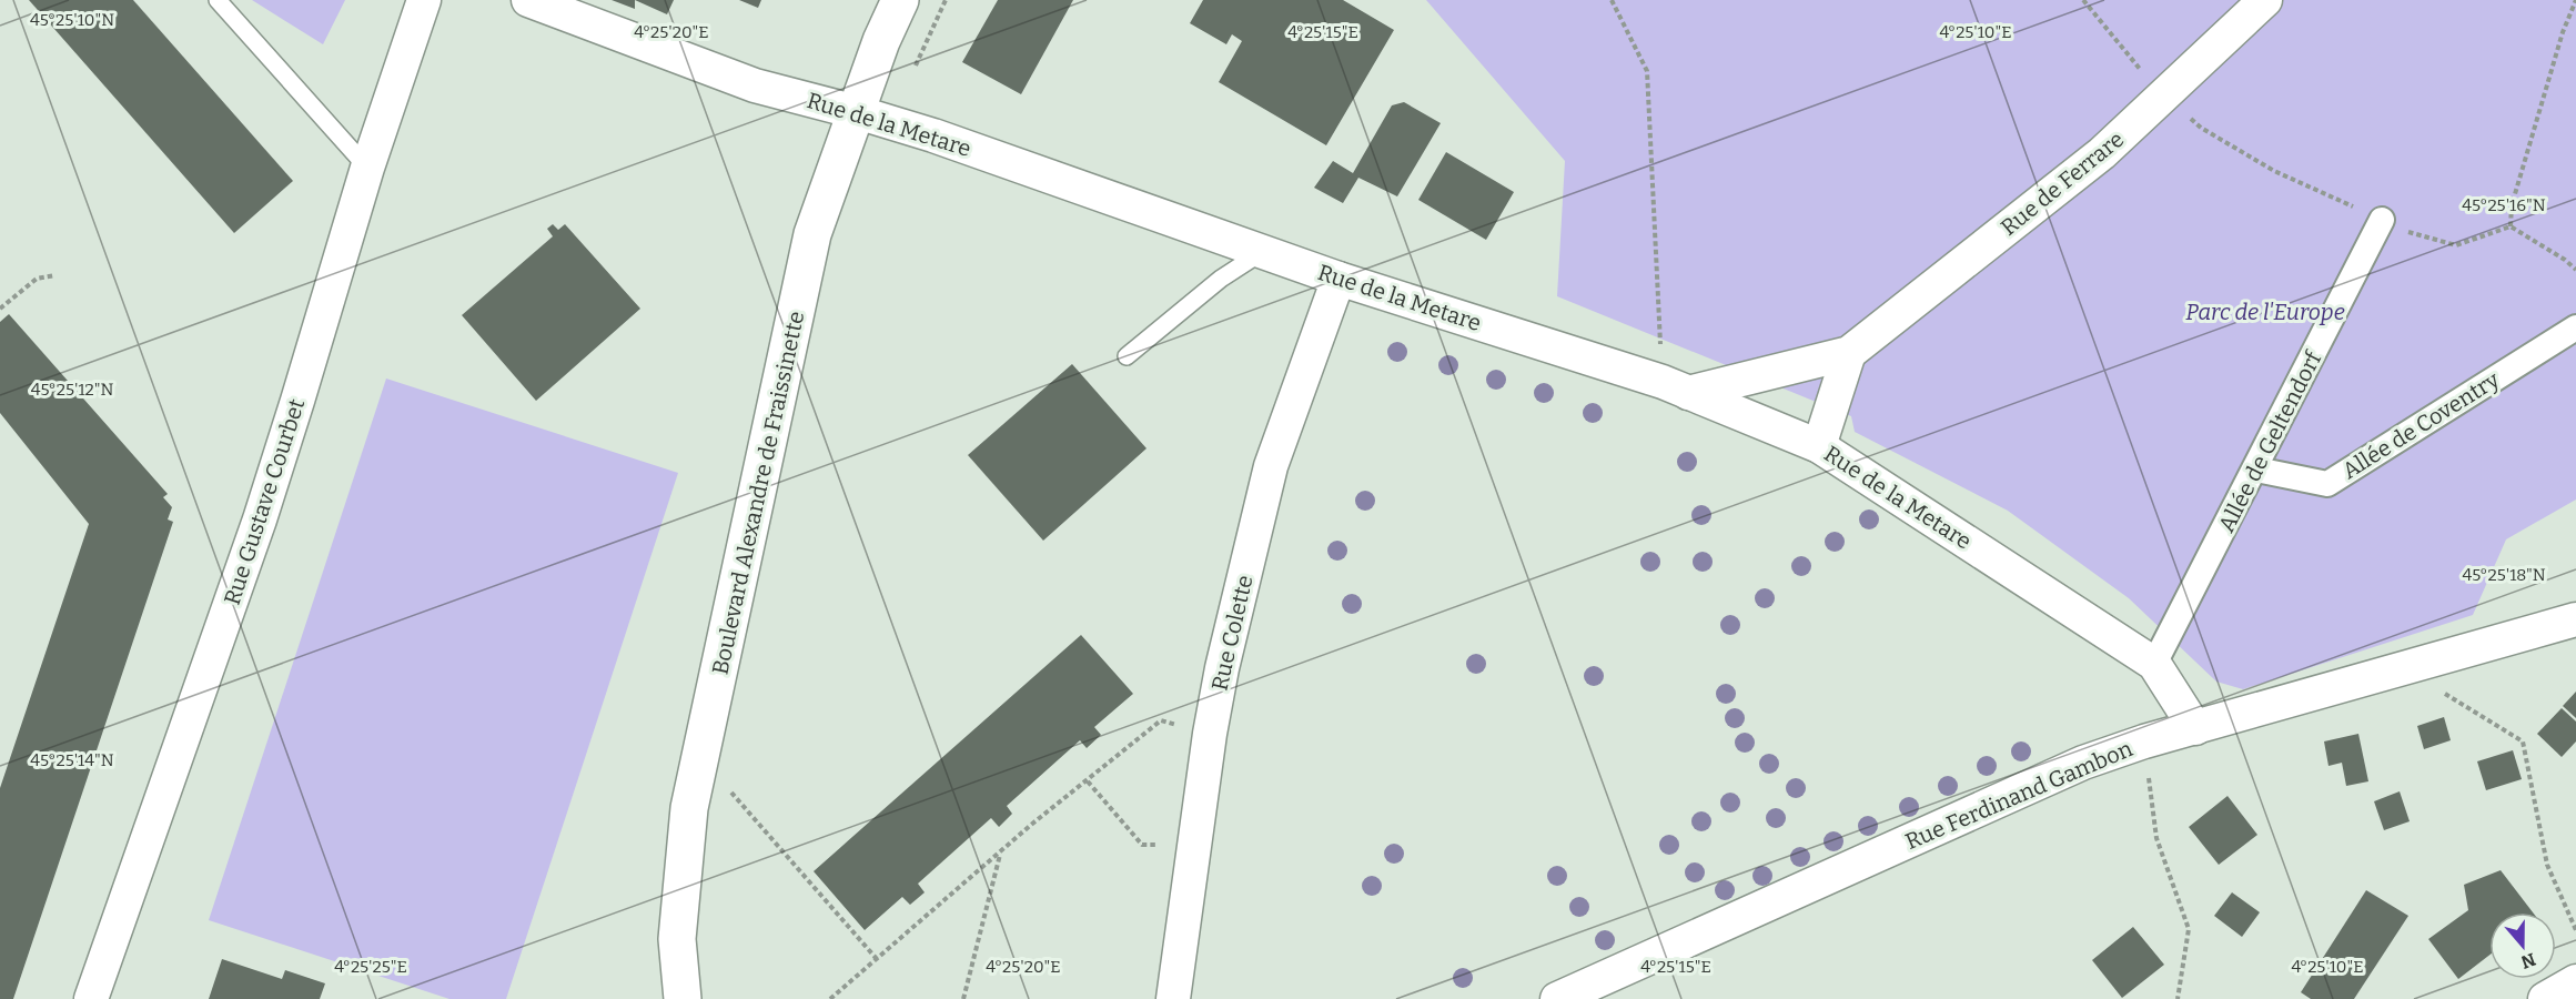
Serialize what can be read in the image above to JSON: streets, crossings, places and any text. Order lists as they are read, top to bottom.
{
  "streets": {
    "street": [
      "Rue de la Metare",
      "Rue de Ferrare",
      "Allée de Coventry",
      "Allée de Geltendorf",
      "Boulevard Alexandre de Fraissinette",
      "Rue Gustave Courbet",
      "Rue Colette",
      "Rue Ferdinand Gambon"
    ]
  },
  "crossings": [
    ["Rue de la Metare", "Rue de Ferrare"],
    ["Rue de la Metare", "Allée de Geltendorf"],
    ["Rue de la Metare", "Boulevard Alexandre de Fraissinette"],
    ["Rue de la Metare", "Rue Colette"],
    ["Rue de la Metare", "Rue Ferdinand Gambon"],
    ["Allée de Coventry", "Allée de Geltendorf"]
  ],
  "parks": ["Parc de l'Europe"],
  "north": "bottom",
  "coordinates": [
    "45°25'10\"N",
    "4°25'15\"E",
    "4°25'10\"E",
    "4°25'20\"E",
    "45°25'16\"N",
    "45°25'12\"N",
    "45°25'18\"N",
    "45°25'14\"N",
    "4°25'25\"E"
  ]
}
